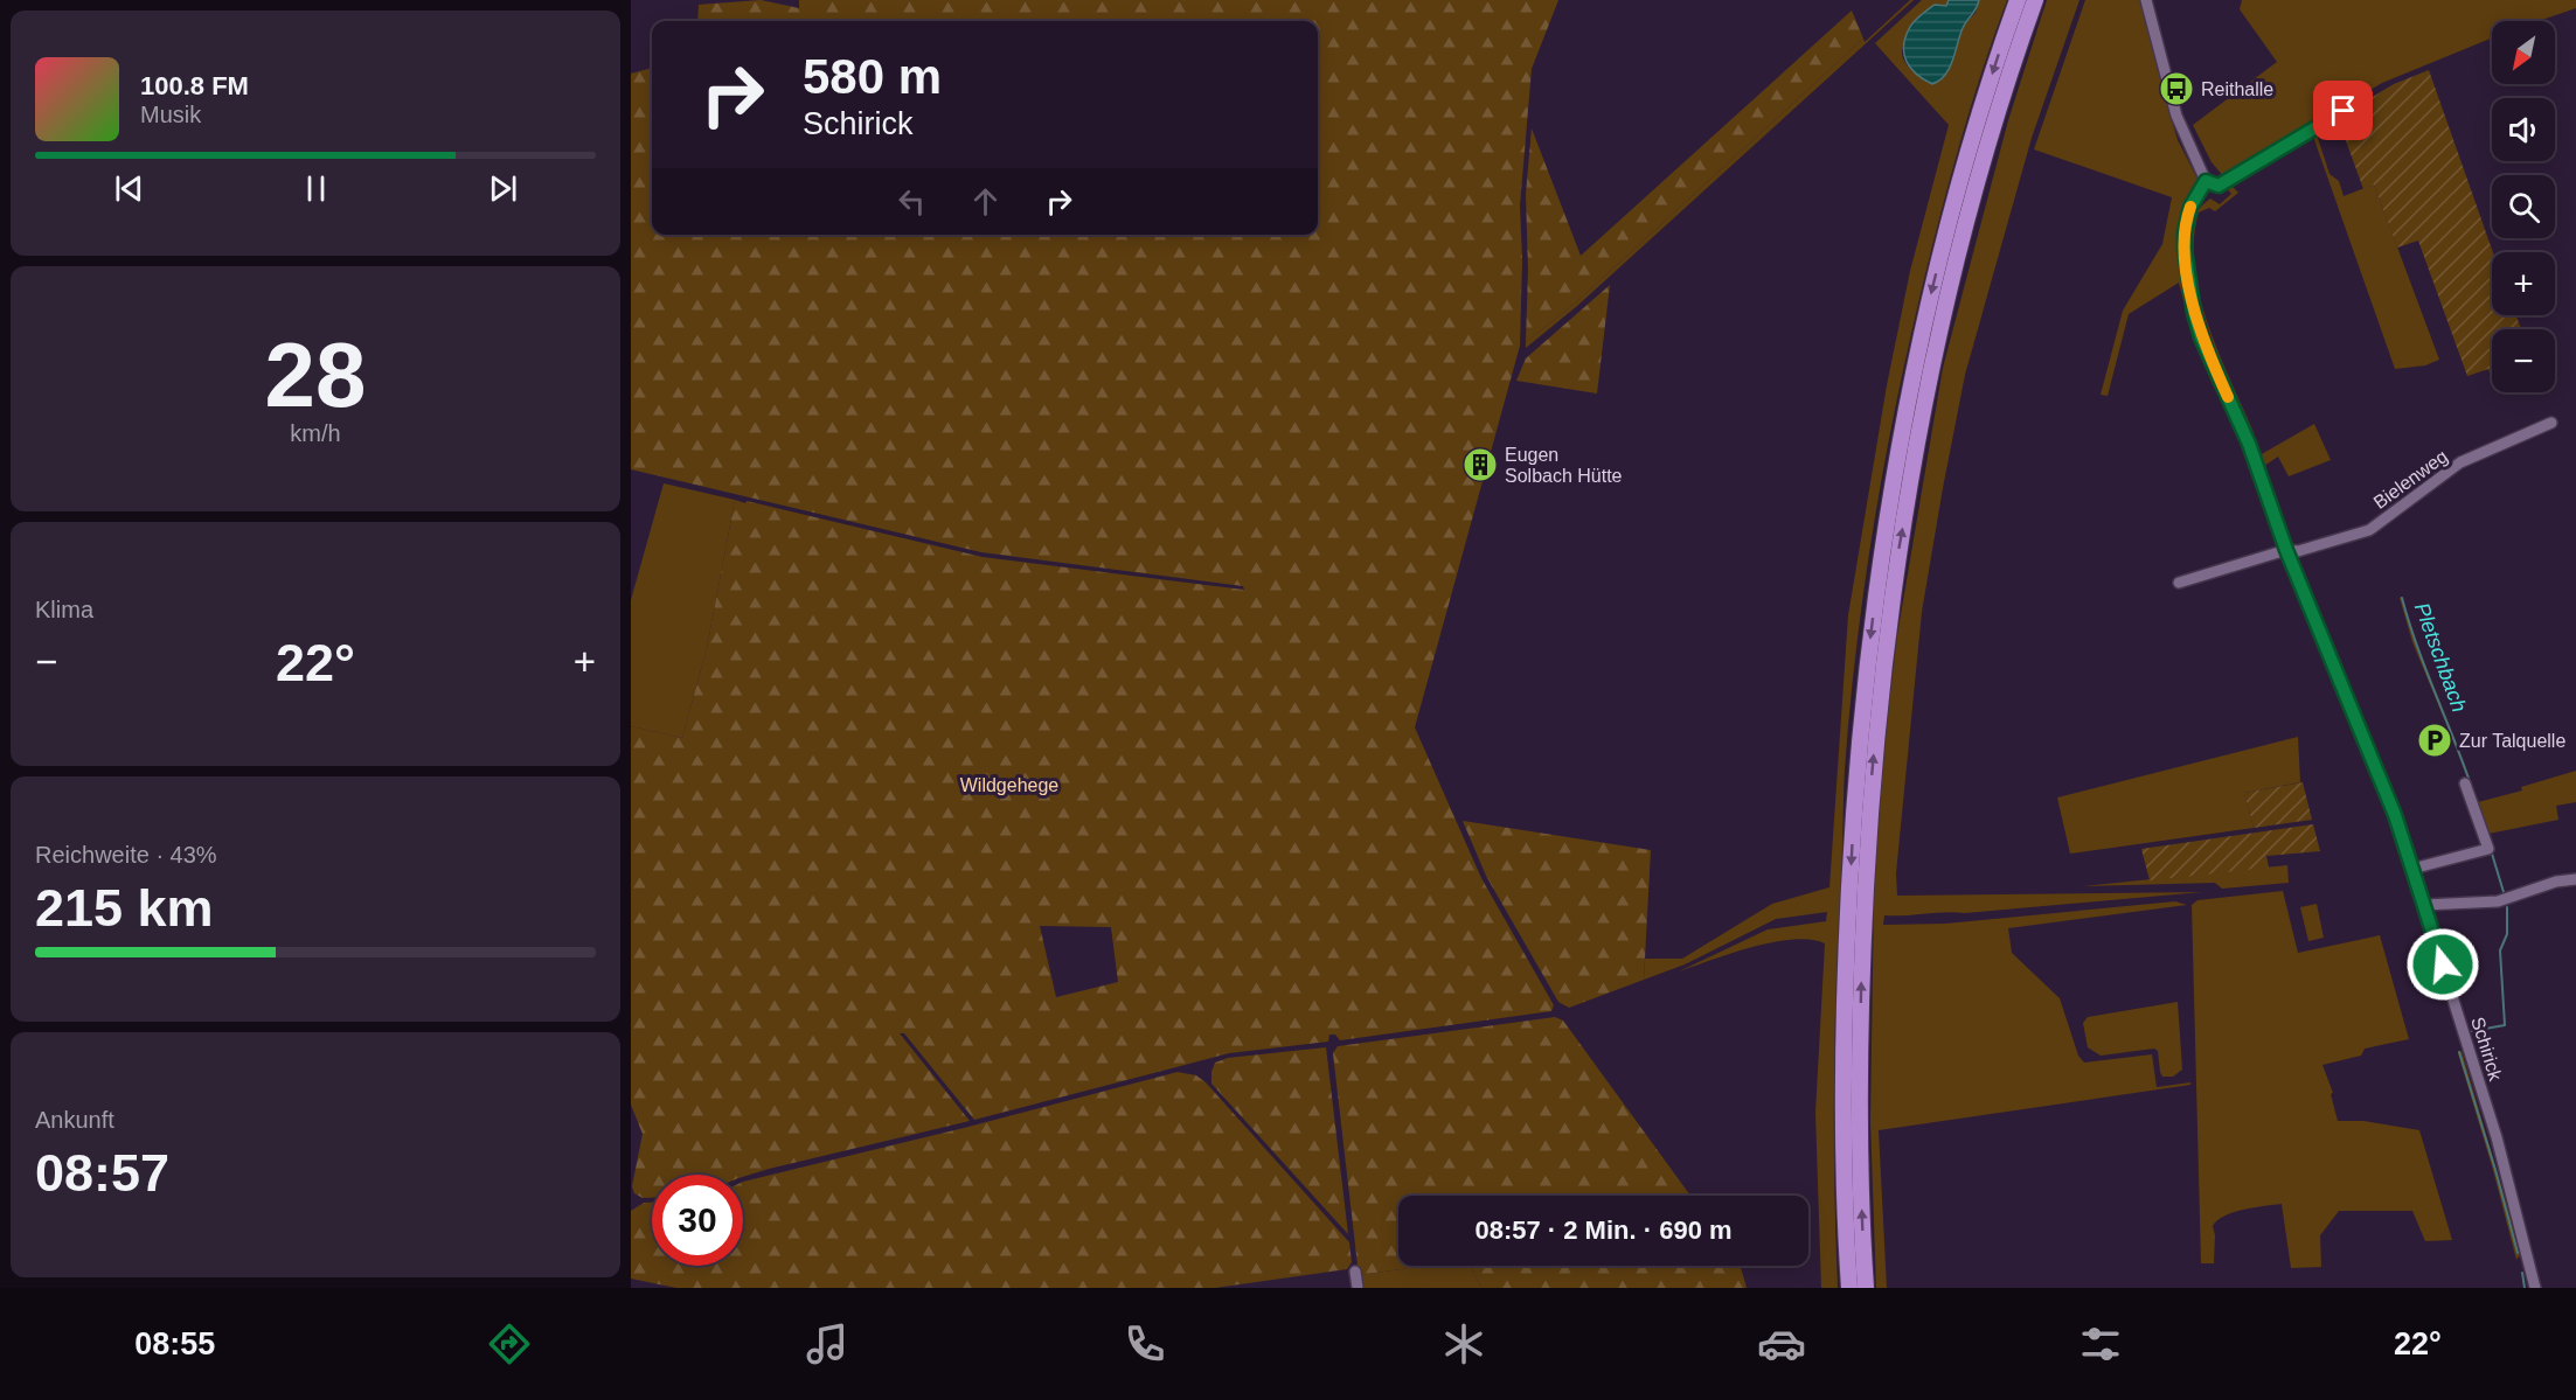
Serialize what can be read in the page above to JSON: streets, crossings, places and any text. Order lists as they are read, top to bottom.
{
  "streets": {
    "street": ["Bielenweg", "Schirick"]
  },
  "crossings": [
    ["Bielenweg", "Schirick"]
  ],
  "water": ["Pletschbach"],
  "parks": ["Wildgehege"],
  "places": {
    "bus stop": ["Reithalle"],
    "building": ["Eugen Solbach Hütte"],
    "parking": ["Zur Talquelle"]
  },
  "north": "bottom left",
  "page": {
    "map_buttons": ["+", "−"],
    "turn": ["580 m", "Schirick"],
    "song": ["100.8 FM", "Musik"],
    "tile": [
      ["28", "km/h"],
      "Klima",
      ["Reichweite · 43%", "215 km"],
      ["Ankunft", "08:57"]
    ],
    "heat": ["−", "22°", "+"],
    "limit": "30",
    "trip": "08:57 · 2 Min. · 690 m",
    "tabs": ["08:55", "22°"]
  }
}
